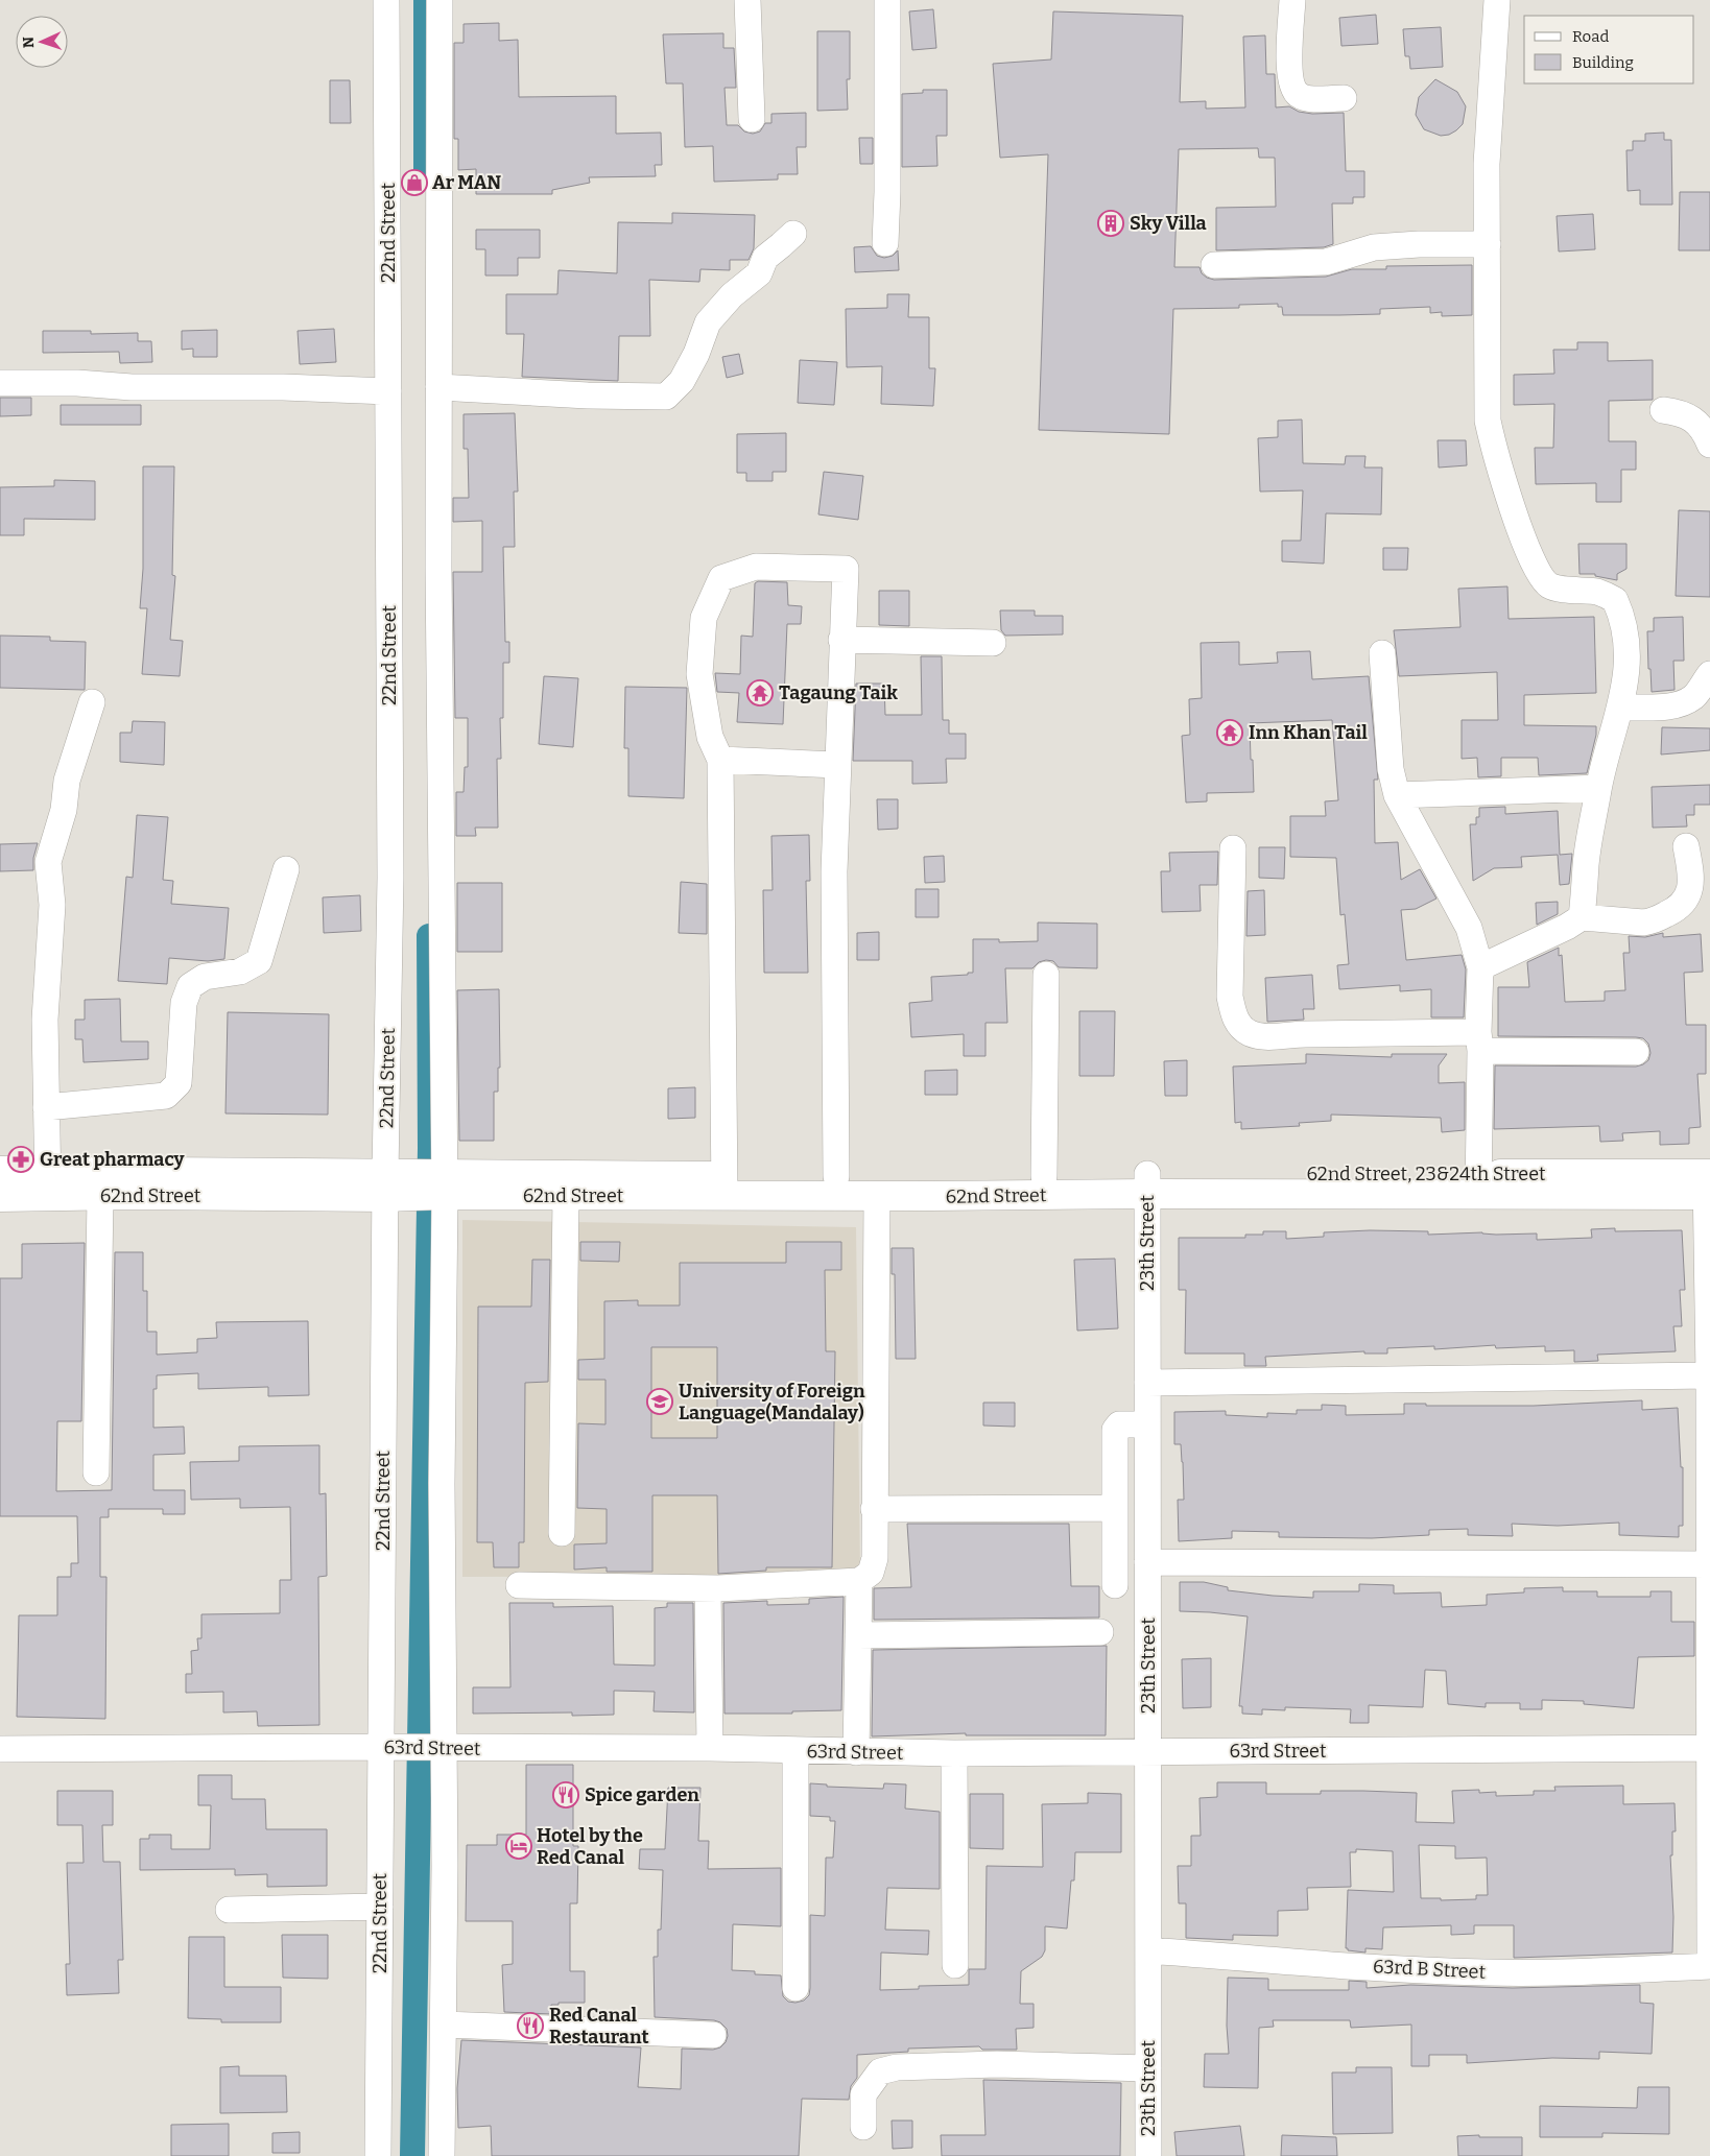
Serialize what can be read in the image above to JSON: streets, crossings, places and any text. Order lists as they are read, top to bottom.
{
  "streets": {
    "main road": ["62nd Street, 23&24th Street", "62nd Street"],
    "street": [
      "22nd Street",
      "23th Street",
      "63rd Street",
      "63rd B Street"
    ]
  },
  "crossings": [
    ["22nd Street", "62nd Street"],
    ["22nd Street", "63rd Street"],
    ["62nd Street, 23&24th Street", "62nd Street"],
    ["62nd Street, 23&24th Street", "23th Street"],
    ["62nd Street", "23th Street"],
    ["23th Street", "63rd Street"],
    ["23th Street", "63rd B Street"]
  ],
  "places": {
    "shop": ["Ar MAN"],
    "building": ["Sky Villa"],
    "temple": ["Tagaung Taik", "Inn Khan Tail"],
    "pharmacy": ["Great pharmacy"],
    "school or university": ["University of Foreign Language(Mandalay)"],
    "restaurant": ["Spice garden", "Red Canal Restaurant"],
    "hotel": ["Hotel by the Red Canal"]
  },
  "legend": ["Road", "Building"],
  "north": "left"
}
